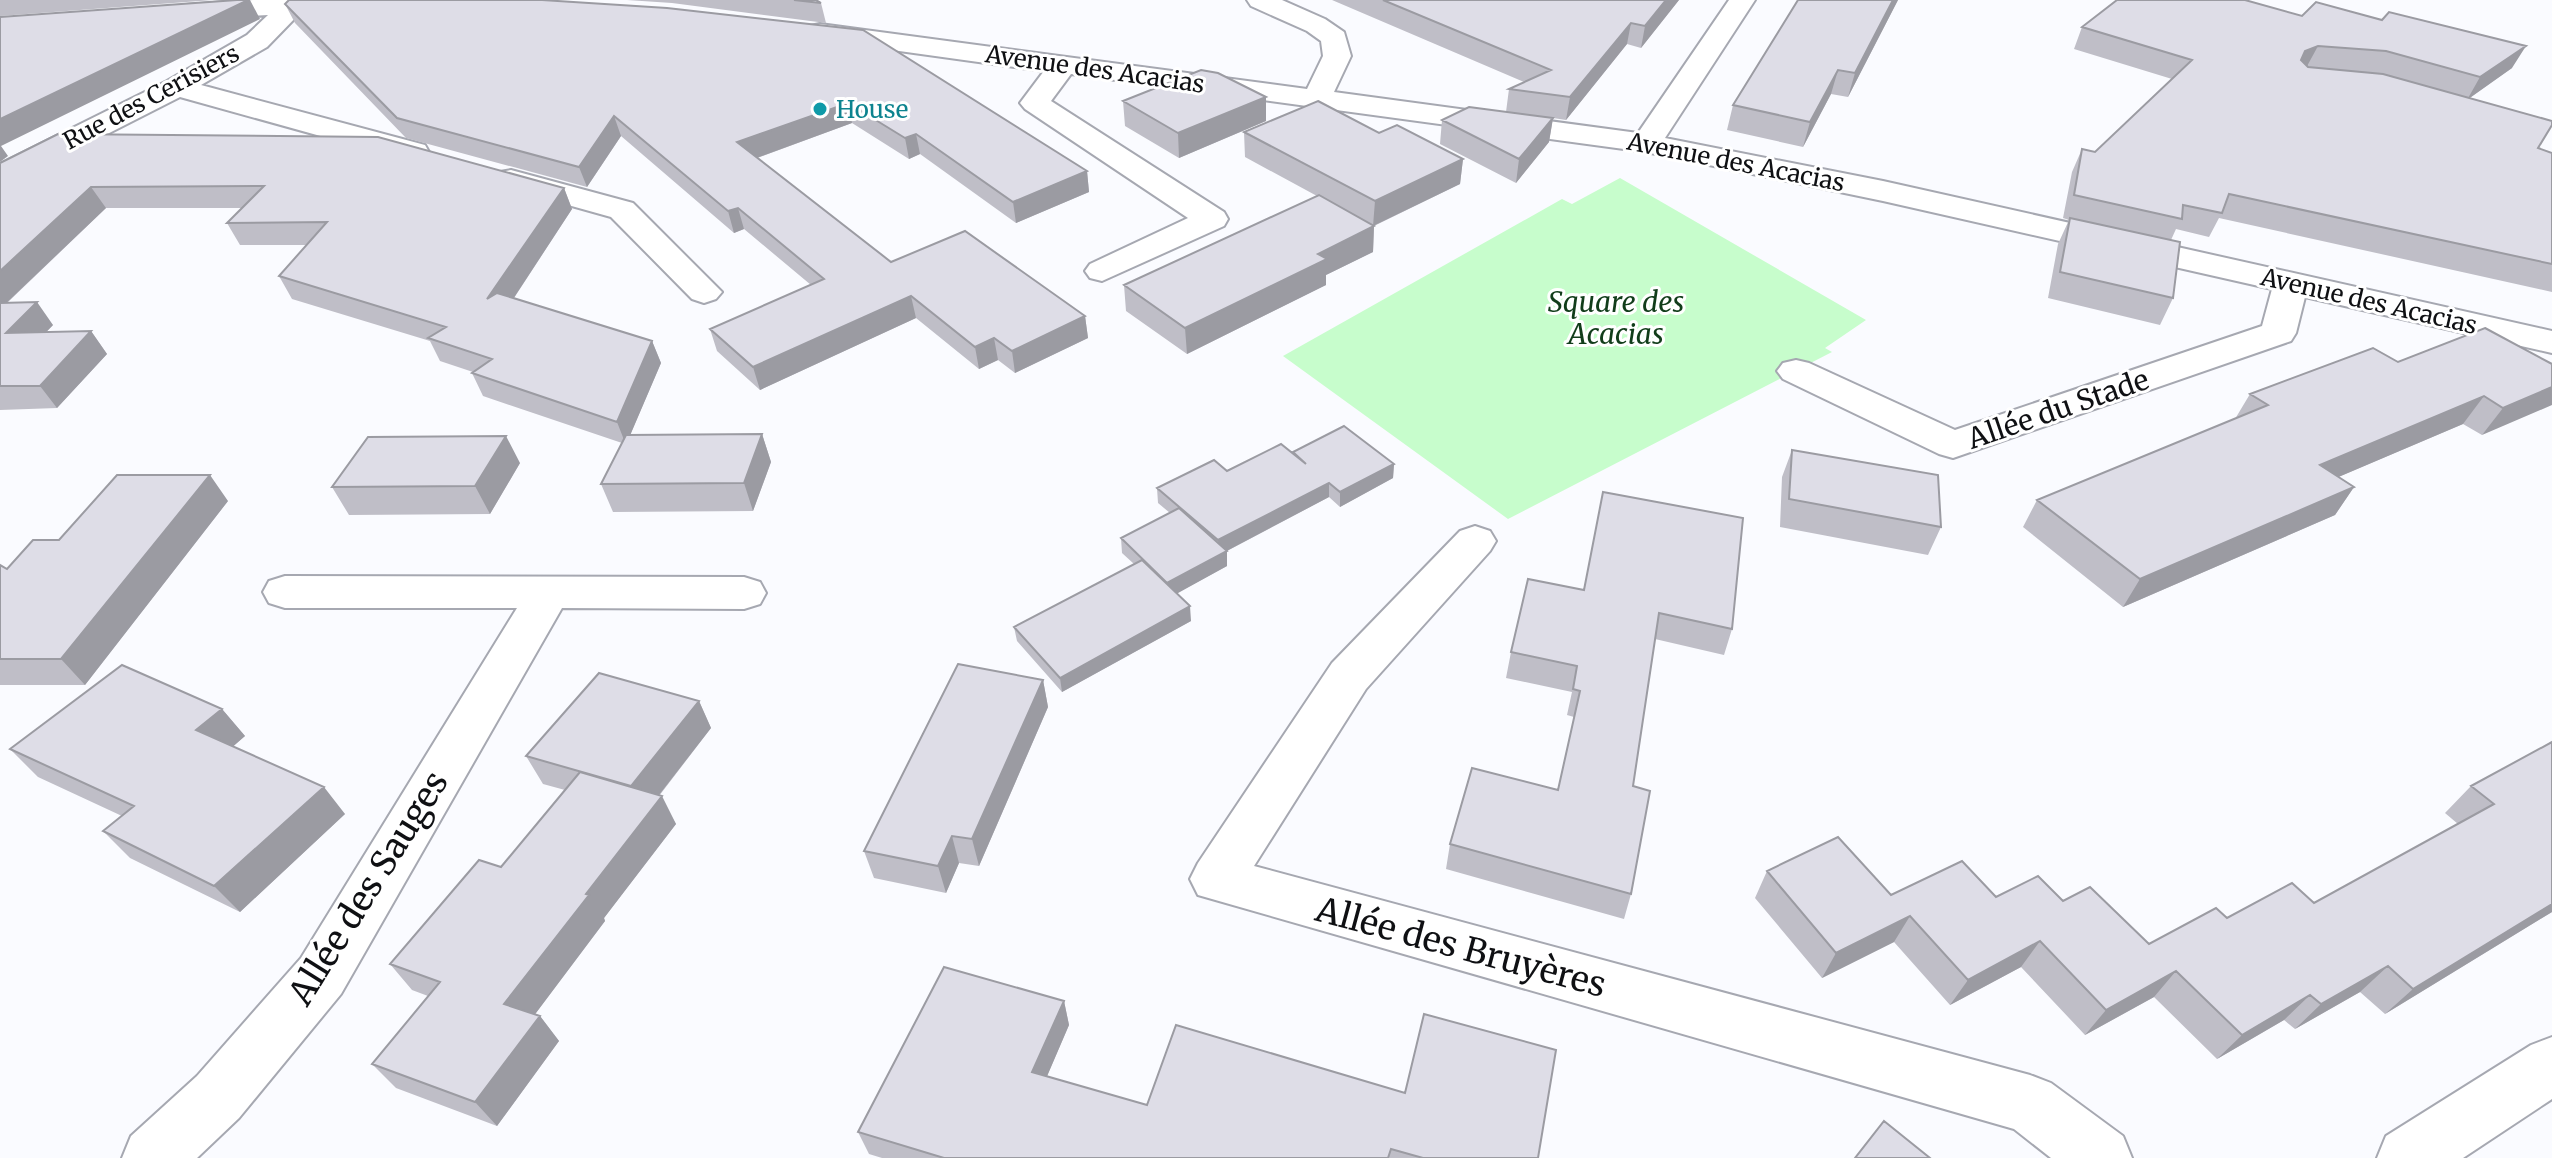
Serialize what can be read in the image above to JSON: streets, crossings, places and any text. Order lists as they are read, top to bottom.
{
  "streets": {
    "street": [
      "Avenue des Acacias",
      "Rue des Cerisiers",
      "Allée du Stade",
      "Allée des Sauges",
      "Allée des Bruyères"
    ]
  },
  "crossings": [
    ["Avenue des Acacias", "Allée du Stade"]
  ],
  "parks": ["Square des Acacias"],
  "places": ["House"]
}
